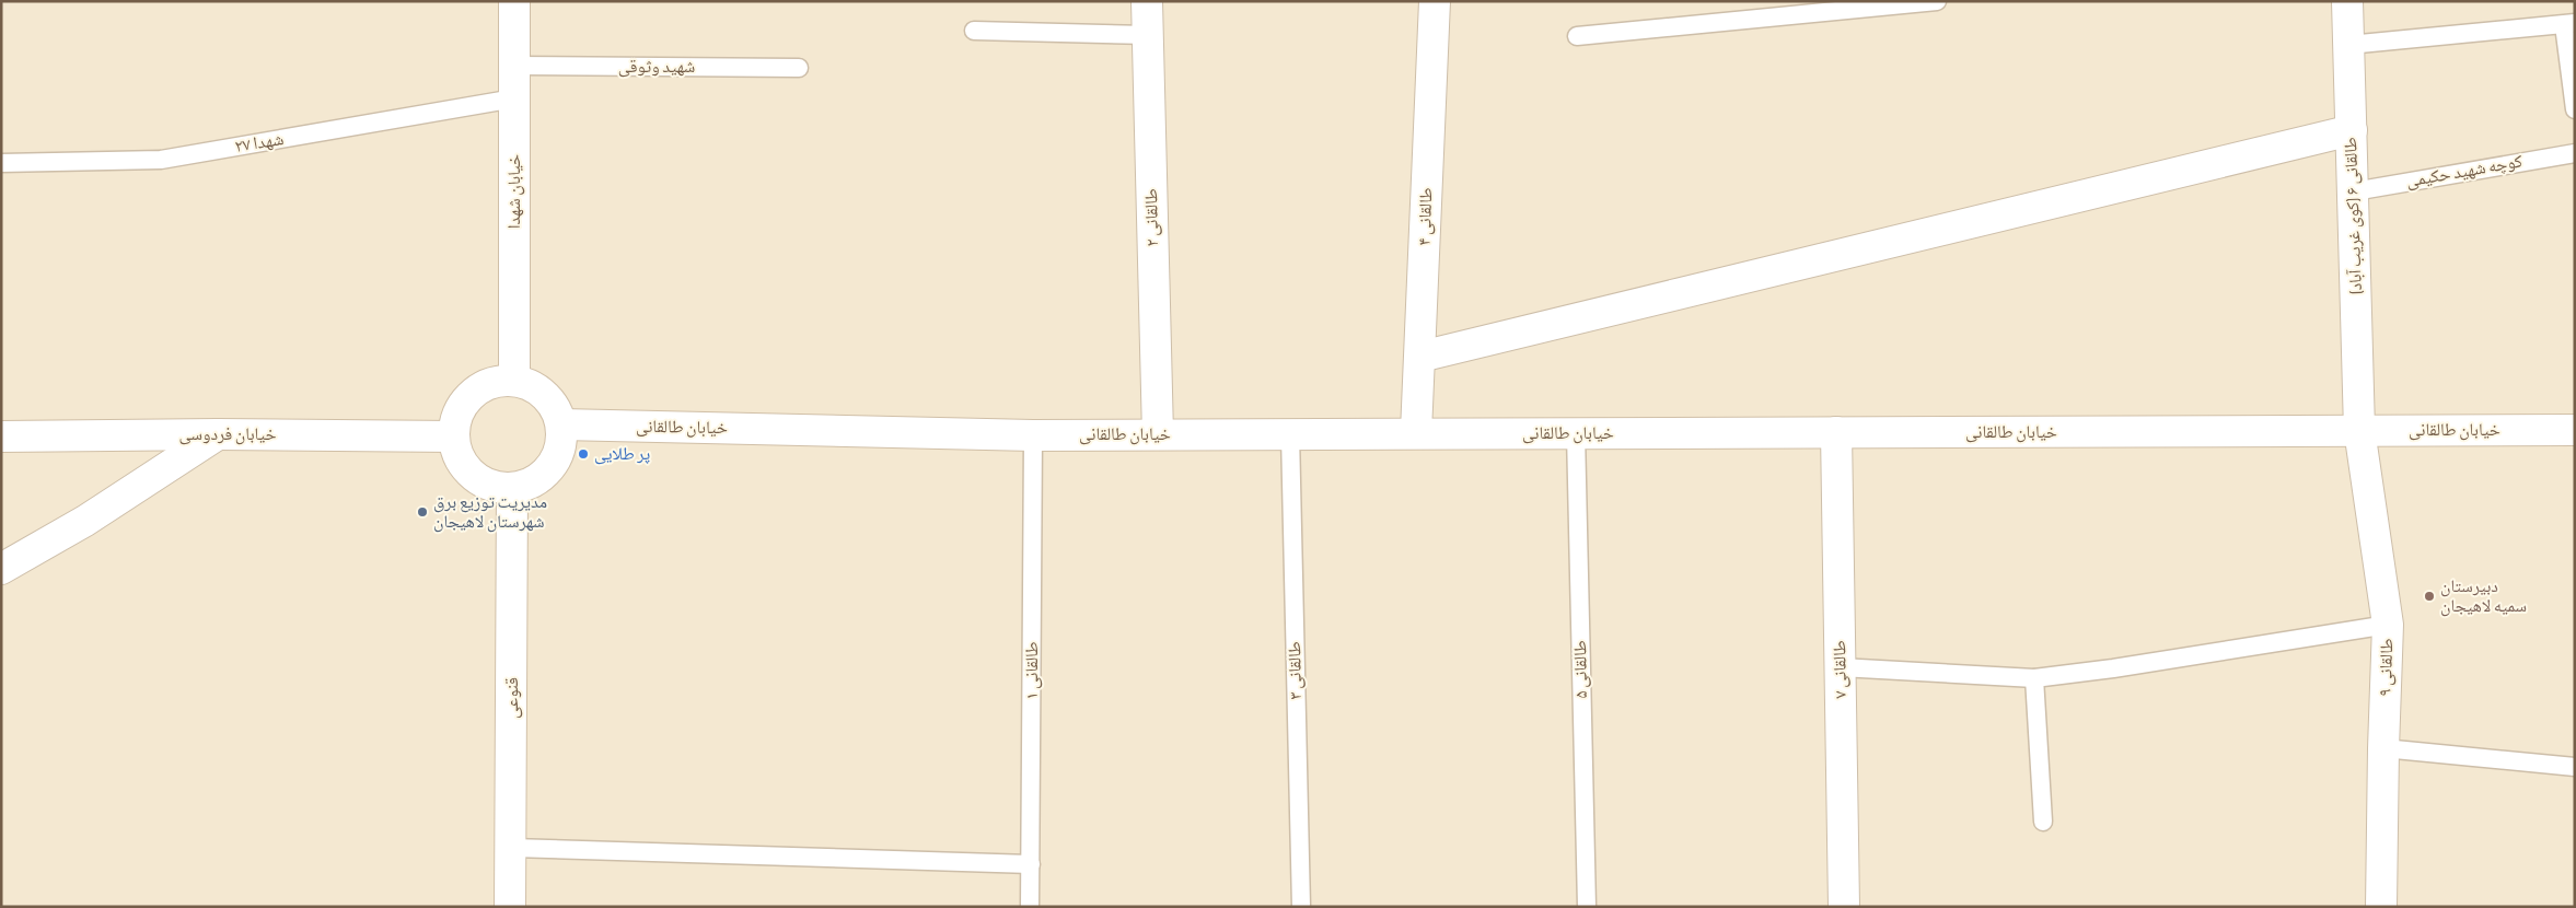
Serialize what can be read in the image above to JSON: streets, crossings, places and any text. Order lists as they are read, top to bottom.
{
  "streets": {
    "main road": [
      "خیابان شهدا",
      "طالقانی ۶ (کوی غریب آباد)",
      "طالقانی ۴",
      "طالقانی ۲",
      "خیابان طالقانی",
      "خیابان فردوسی",
      "طالقانی ۹",
      "طالقانی ۷",
      "قنوعی"
    ],
    "lane": [
      "شهید وثوقی",
      "۲۷ شهدا",
      "کوچه شهید حکیمی",
      "طالقانی ۵",
      "طالقانی ۱",
      "طالقانی ۳"
    ]
  },
  "crossings": [
    ["شهید وثوقی", "خیابان شهدا"],
    ["۲۷ شهدا", "خیابان شهدا"],
    ["کوچه شهید حکیمی", "طالقانی ۶ (کوی غریب آباد)"],
    ["خیابان شهدا", "خیابان طالقانی"],
    ["خیابان شهدا", "خیابان فردوسی"],
    ["خیابان شهدا", "قنوعی"],
    ["طالقانی ۶ (کوی غریب آباد)", "خیابان طالقانی"],
    ["طالقانی ۶ (کوی غریب آباد)", "طالقانی ۹"],
    ["طالقانی ۴", "خیابان طالقانی"],
    ["طالقانی ۲", "خیابان طالقانی"],
    ["خیابان طالقانی", "خیابان فردوسی"],
    ["خیابان طالقانی", "طالقانی ۹"],
    ["خیابان طالقانی", "طالقانی ۵"],
    ["خیابان طالقانی", "طالقانی ۷"],
    ["خیابان طالقانی", "طالقانی ۱"],
    ["خیابان طالقانی", "طالقانی ۳"],
    ["خیابان طالقانی", "قنوعی"],
    ["خیابان فردوسی", "قنوعی"]
  ],
  "places": ["پر طلایی", "مدیریت توزیع برق شهرستان لاهیجان", "دبیرستان سمیه لاهیجان"]
}
